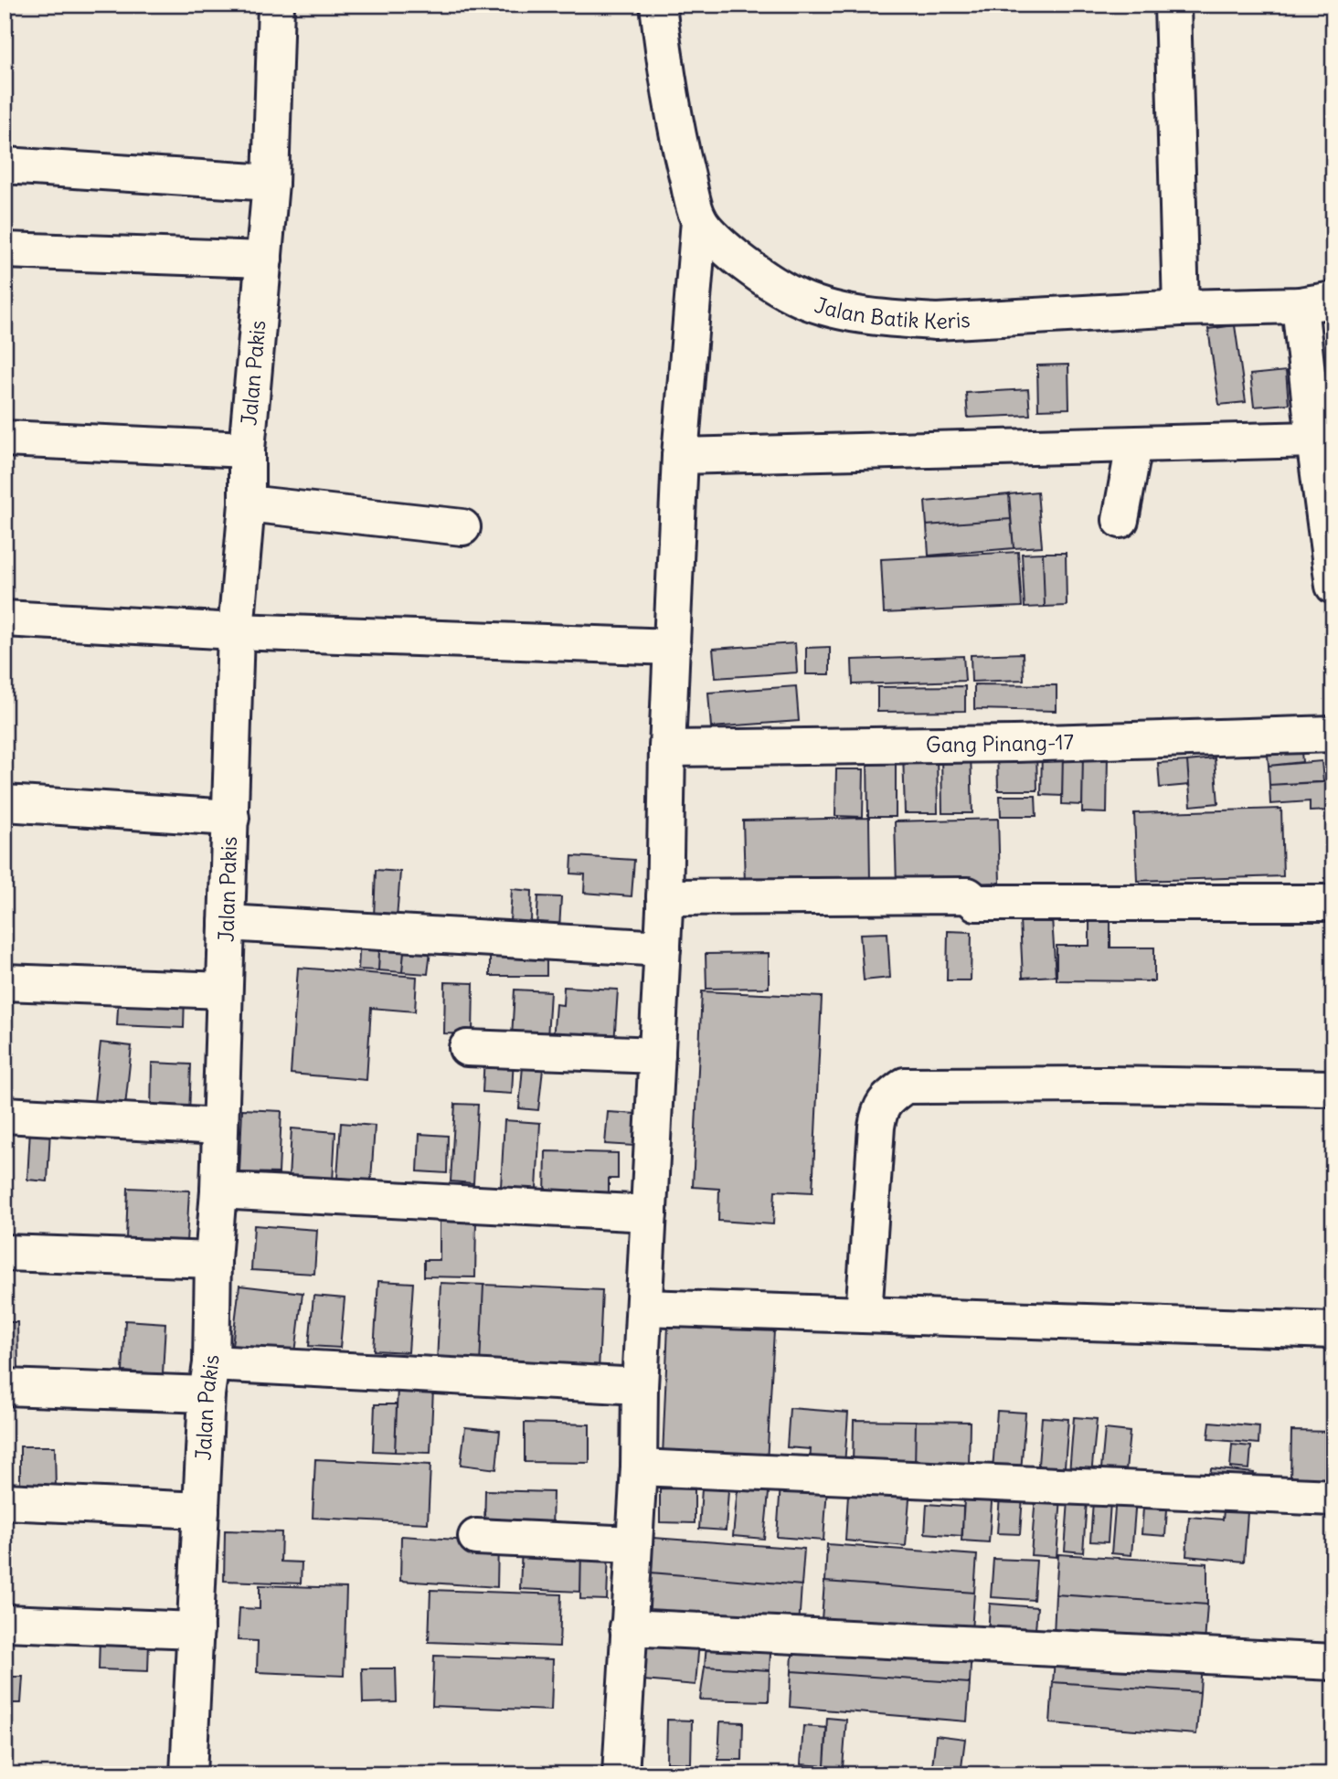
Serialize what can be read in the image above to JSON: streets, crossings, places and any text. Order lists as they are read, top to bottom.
{
  "streets": {
    "street": ["Jalan Batik Keris", "Jalan Pakis", "Gang Pinang-17"]
  }
}
